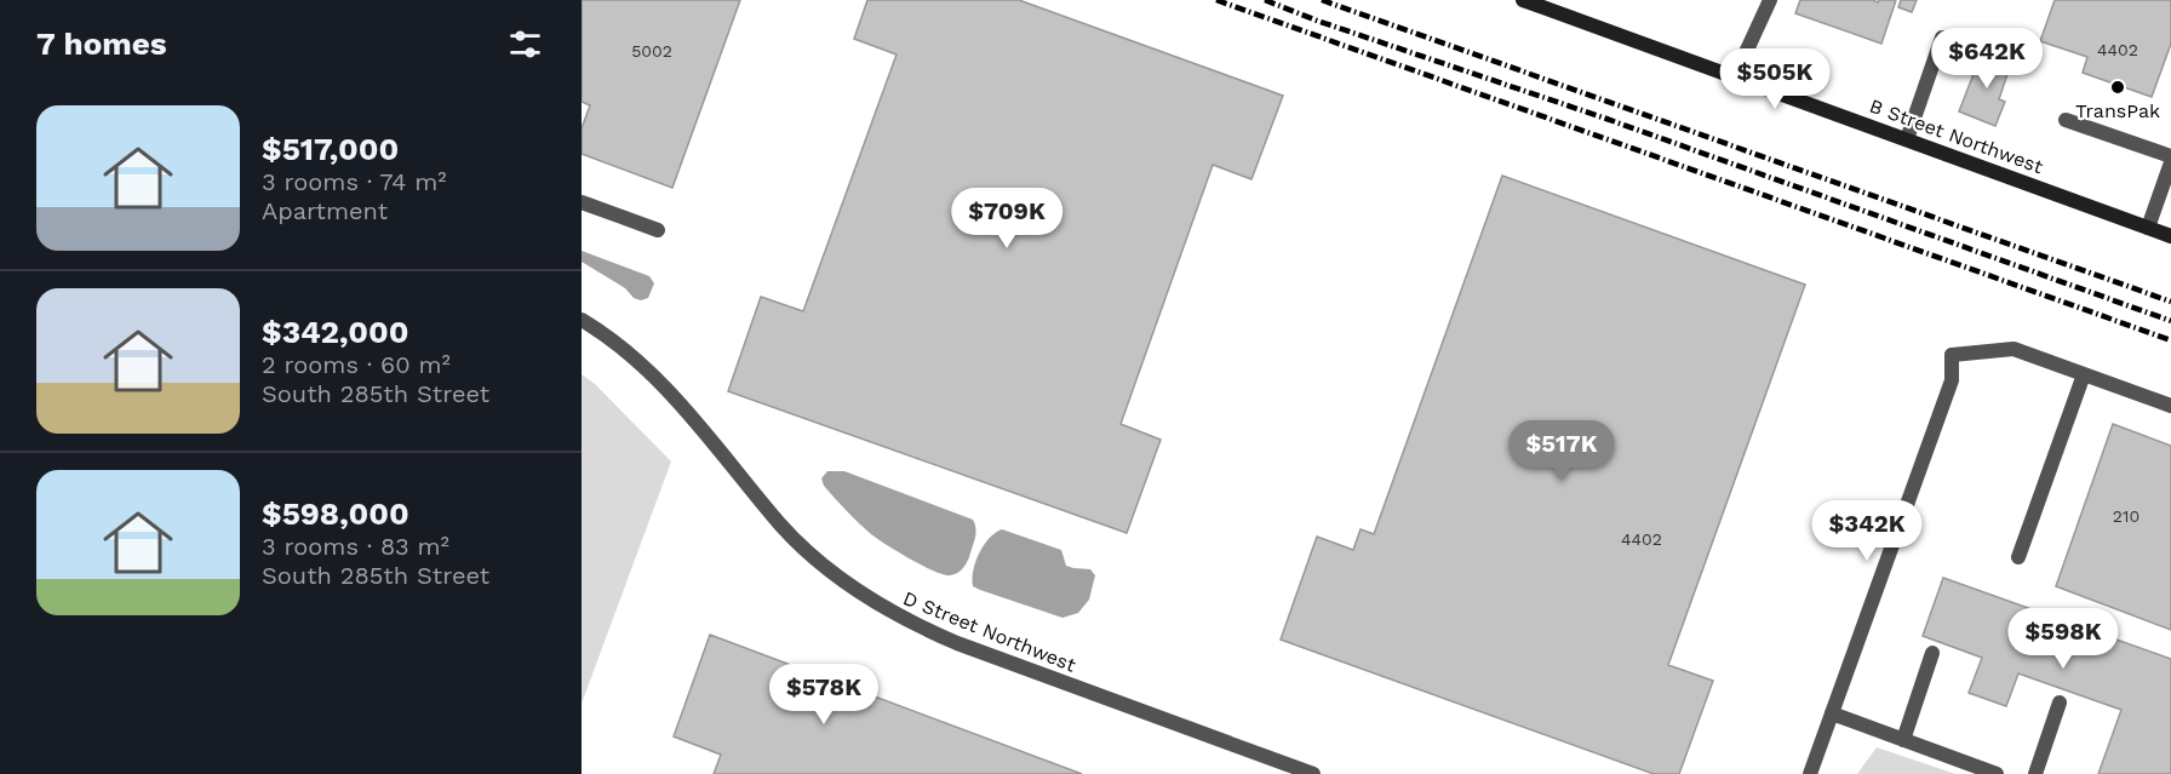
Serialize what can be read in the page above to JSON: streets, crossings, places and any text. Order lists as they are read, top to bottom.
{
  "streets": {
    "street": ["B Street Northwest", "D Street Northwest"]
  },
  "places": ["TransPak"],
  "house_numbers": [
    "4402",
    "5002",
    "210",
    "4402"
  ],
  "page": {
    "heading": "7 homes",
    "price": [
      "$642K",
      "$505K",
      "$709K",
      "$517K",
      "$342K",
      "$598K",
      "$578K"
    ],
    "list": [
      {
        "name": "$517,000",
        "note": "3 rooms · 74 m² · Apartment"
      },
      {
        "name": "$342,000",
        "note": "2 rooms · 60 m² · South 285th Street"
      },
      {
        "name": "$598,000",
        "note": "3 rooms · 83 m² · South 285th Street"
      }
    ]
  }
}
